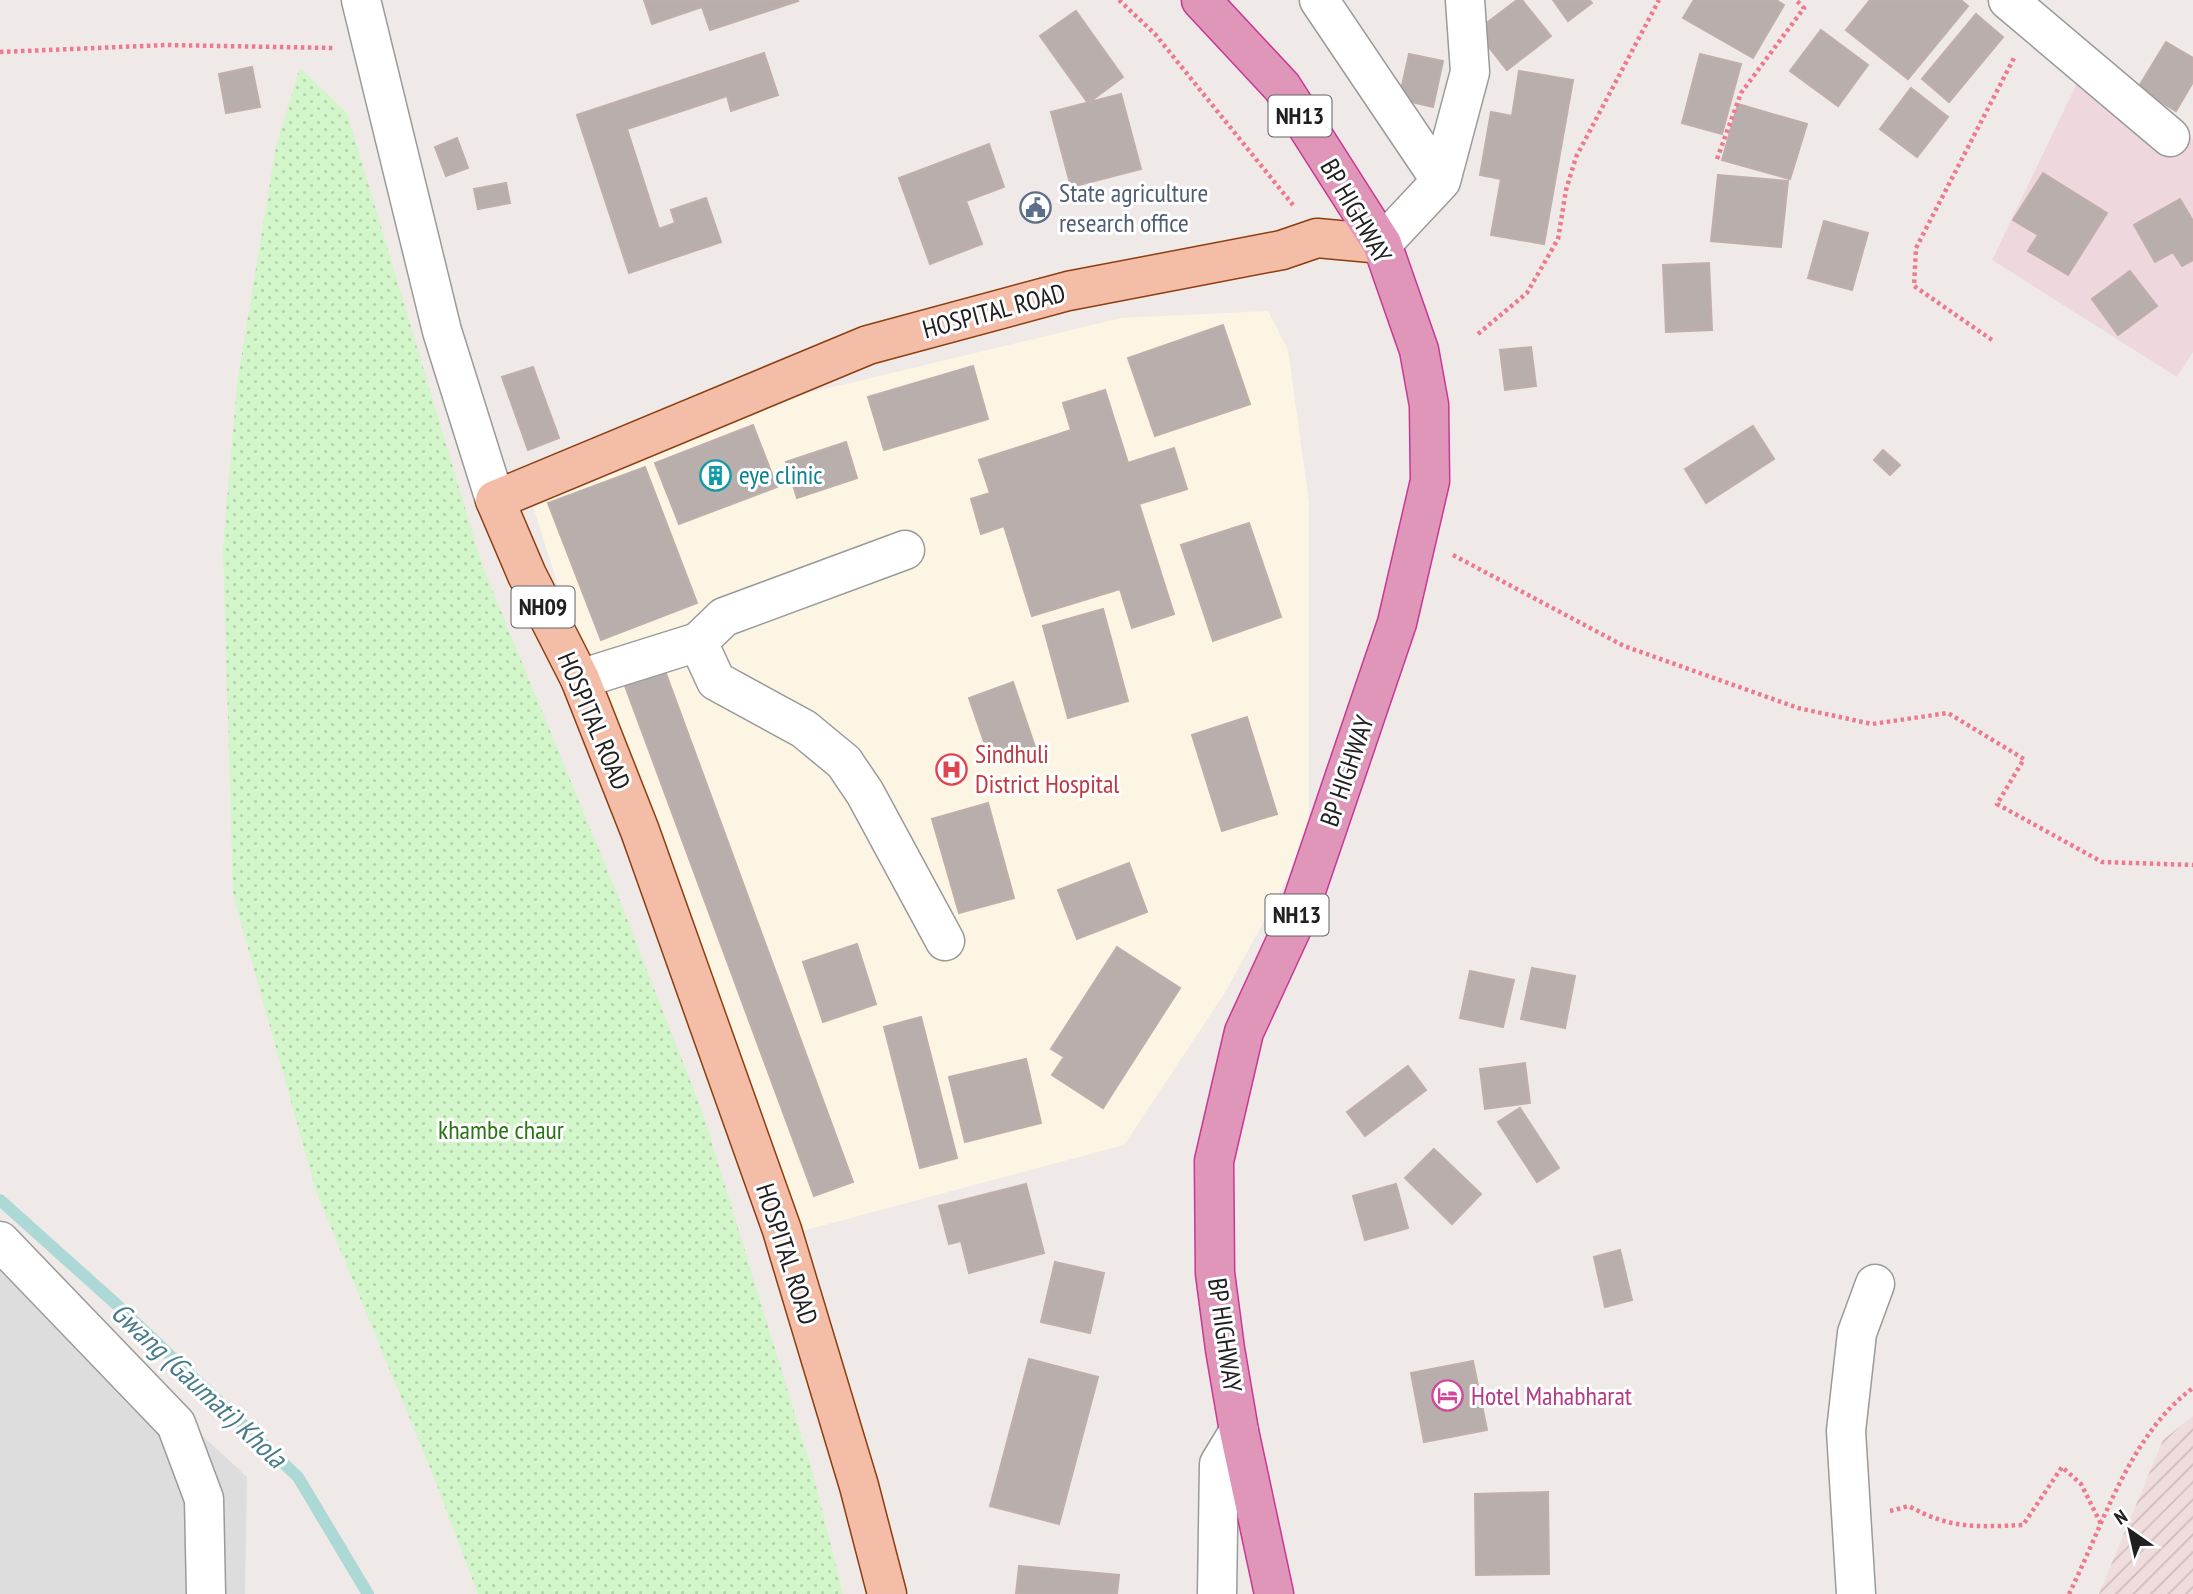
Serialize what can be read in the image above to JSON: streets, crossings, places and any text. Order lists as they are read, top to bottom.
{
  "streets": {
    "highway": ["NH13", "BP HIGHWAY"],
    "main road": ["HOSPITAL ROAD", "NH09"]
  },
  "crossings": [
    ["BP HIGHWAY", "HOSPITAL ROAD"]
  ],
  "water": ["Gwang (Gaumati) Khola"],
  "parks": ["khambe chaur"],
  "places": {
    "public building": ["State agriculture research office"],
    "building": ["eye clinic"],
    "hospital": ["Sindhuli District Hospital"],
    "hotel": ["Hotel Mahabharat"]
  },
  "north": "top left"
}
